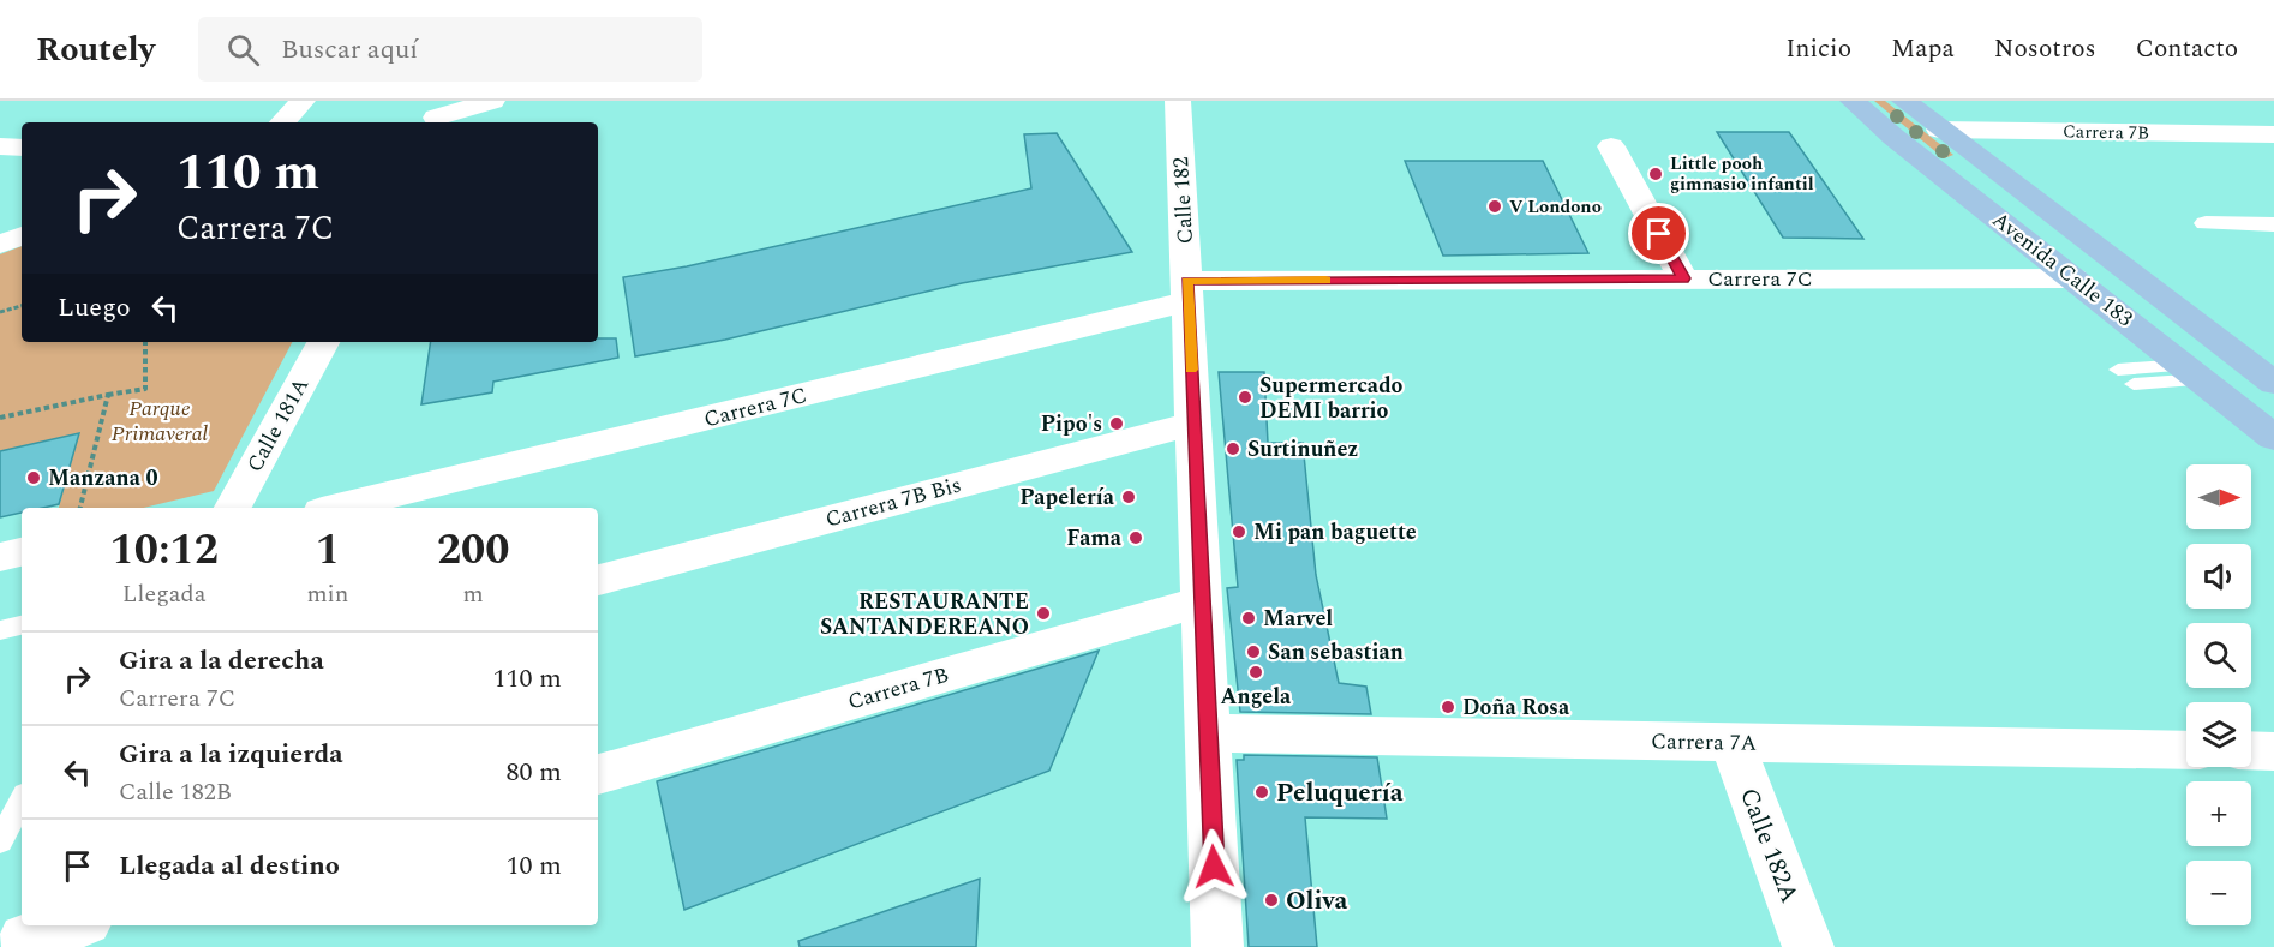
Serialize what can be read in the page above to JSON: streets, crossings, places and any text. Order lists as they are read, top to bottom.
{
  "streets": {
    "main road": ["Avenida Calle 183"],
    "street": [
      "Carrera 7B",
      "Calle 182",
      "Carrera 7C",
      "Calle 181A",
      "Carrera 7B Bis",
      "Carrera 7A",
      "Calle 182A"
    ]
  },
  "crossings": [
    ["Carrera 7B", "Calle 182"],
    ["Carrera 7B", "Avenida Calle 183"],
    ["Calle 182", "Carrera 7C"],
    ["Calle 182", "Carrera 7B Bis"],
    ["Calle 182", "Carrera 7A"],
    ["Avenida Calle 183", "Carrera 7C"],
    ["Carrera 7A", "Calle 182A"]
  ],
  "parks": ["Parque Primaveral"],
  "places": [
    "Little pooh gimnasio infantil",
    "V Londono",
    "Supermercado DEMI barrio",
    "Pipo's",
    "Surtinuñez",
    "Manzana 0",
    "Papelería",
    "Mi pan baguette",
    "Fama",
    "RESTAURANTE SANTANDEREANO",
    "Marvel",
    "San sebastian",
    "Angela",
    "Doña Rosa",
    "Peluquería",
    "Oliva"
  ],
  "north": "right",
  "page": {
    "header": "Routely",
    "search": "Buscar aquí",
    "nav": [
      "Inicio",
      "Mapa",
      "Nosotros",
      "Contacto"
    ],
    "turn": ["110 m", "Carrera 7C"],
    "then": "Luego",
    "map_buttons": ["+", "−"],
    "eta": [
      "10:12",
      "Llegada",
      "1",
      "min",
      "200",
      "m"
    ],
    "list": [
      {
        "name": "Gira a la derecha",
        "note": "Carrera 7C",
        "value": "110 m"
      },
      {
        "name": "Gira a la izquierda",
        "note": "Calle 182B",
        "value": "80 m"
      },
      {
        "name": "Llegada al destino",
        "value": "10 m"
      }
    ]
  }
}
